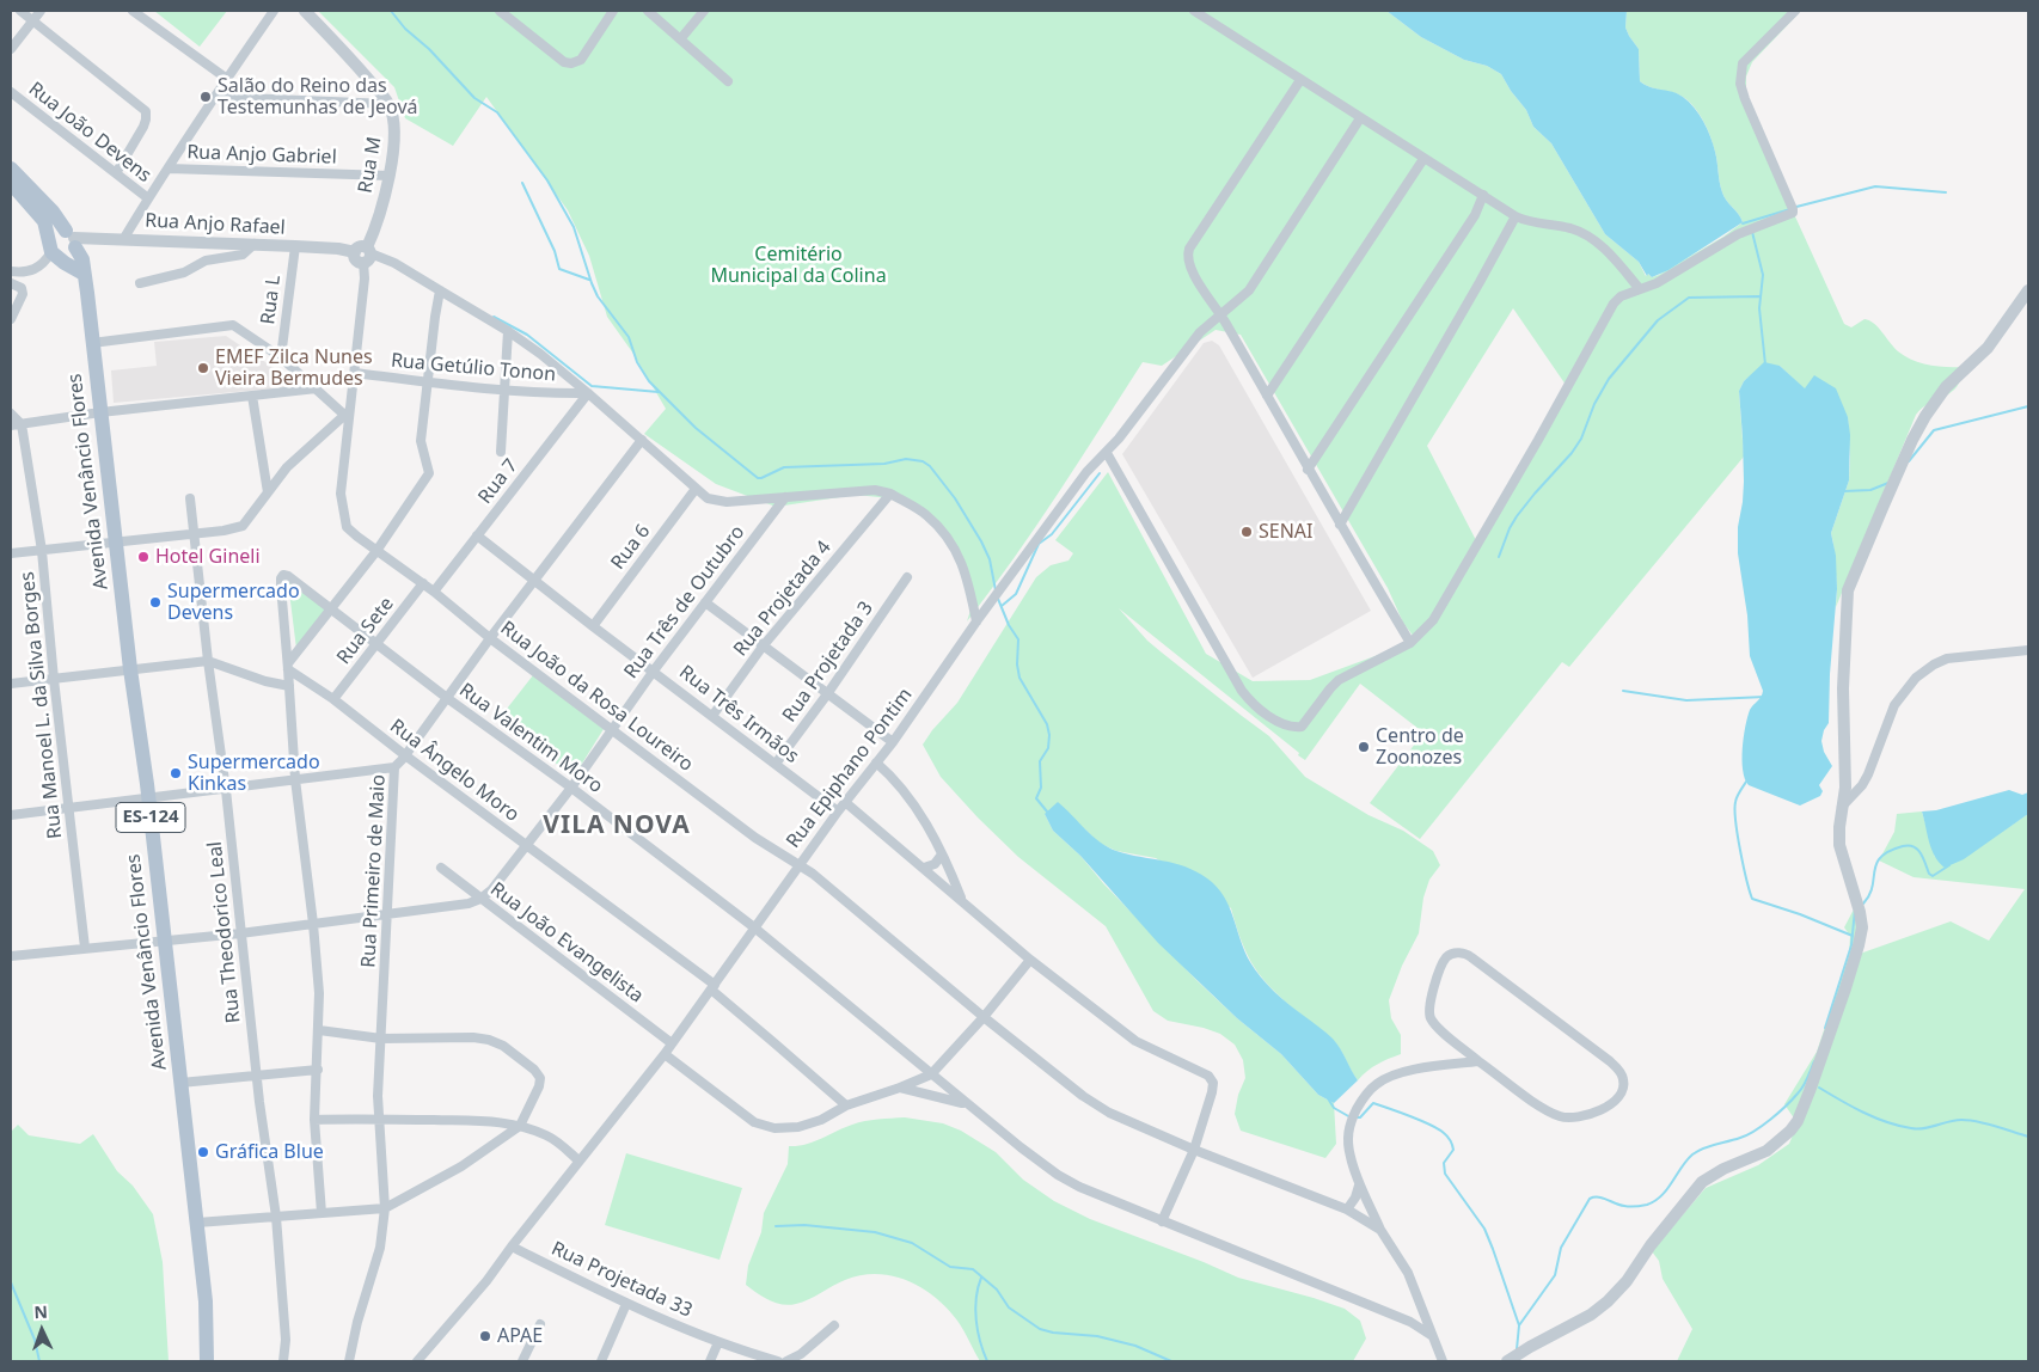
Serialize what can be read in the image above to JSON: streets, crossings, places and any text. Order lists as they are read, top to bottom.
{
  "streets": {
    "main road": ["Avenida Venâncio Flores", "ES-124"],
    "street": [
      "Rua João Devens",
      "Rua Anjo Gabriel",
      "Rua M",
      "Rua Anjo Rafael",
      "Rua L",
      "Rua Getúlio Tonon",
      "Rua 7",
      "Rua 6",
      "Rua Projetada 4",
      "Rua Três de Outubro",
      "Rua Sete",
      "Rua Projetada 3",
      "Rua João da Rosa Loureiro",
      "Rua Manoel L. da Silva Borges",
      "Rua Três Irmãos",
      "Rua Valentim Moro",
      "Rua Epiphano Pontim",
      "Rua Ângelo Moro",
      "Rua Primeiro de Maio",
      "Rua Theodorico Leal",
      "Rua João Evangelista",
      "Rua Projetada 33"
    ]
  },
  "crossings": [
    ["Rua Anjo Gabriel", "Rua M"],
    ["Rua M", "Rua Anjo Rafael"],
    ["Rua M", "Rua João da Rosa Loureiro"],
    ["Rua Anjo Rafael", "Rua L"],
    ["Rua Anjo Rafael", "Rua Getúlio Tonon"],
    ["Rua Anjo Rafael", "Avenida Venâncio Flores"],
    ["Rua Anjo Rafael", "Rua 7"],
    ["Rua Anjo Rafael", "Rua 6"],
    ["Rua Anjo Rafael", "Rua Projetada 4"],
    ["Rua Anjo Rafael", "Rua Três de Outubro"],
    ["Rua Anjo Rafael", "Rua João da Rosa Loureiro"],
    ["Rua Anjo Rafael", "Rua Primeiro de Maio"],
    ["Rua Getúlio Tonon", "Rua 7"],
    ["Rua Getúlio Tonon", "Rua João da Rosa Loureiro"],
    ["Rua 7", "Rua João da Rosa Loureiro"],
    ["Rua 7", "Rua Três Irmãos"],
    ["Rua 6", "Rua Três Irmãos"],
    ["Rua Projetada 4", "Rua Três Irmãos"],
    ["Rua Três de Outubro", "Rua João da Rosa Loureiro"],
    ["Rua Três de Outubro", "Rua Três Irmãos"],
    ["Rua Três de Outubro", "Rua Valentim Moro"],
    ["Rua Três de Outubro", "Rua Ângelo Moro"],
    ["Rua Três de Outubro", "Rua João Evangelista"],
    ["Rua Sete", "Rua João da Rosa Loureiro"],
    ["Rua Sete", "Rua Valentim Moro"],
    ["Rua Sete", "Rua Ângelo Moro"],
    ["Rua Projetada 3", "Rua Três Irmãos"],
    ["Rua João da Rosa Loureiro", "Rua Epiphano Pontim"],
    ["Rua João da Rosa Loureiro", "Rua Primeiro de Maio"],
    ["Rua Três Irmãos", "Rua Epiphano Pontim"],
    ["Rua Três Irmãos", "Rua Primeiro de Maio"],
    ["Rua Valentim Moro", "Rua Epiphano Pontim"],
    ["Rua Valentim Moro", "Rua Ângelo Moro"],
    ["Rua Valentim Moro", "Rua Primeiro de Maio"],
    ["Rua Epiphano Pontim", "Rua Ângelo Moro"],
    ["Rua Epiphano Pontim", "Rua João Evangelista"],
    ["Rua Epiphano Pontim", "Rua Projetada 33"],
    ["Rua Ângelo Moro", "Rua Primeiro de Maio"]
  ],
  "districts": ["VILA NOVA"],
  "parks": ["Cemitério Municipal da Colina"],
  "places": [
    "Salão do Reino das Testemunhas de Jeová",
    "EMEF Zilca Nunes Vieira Bermudes",
    "SENAI",
    "Hotel Gineli",
    "Supermercado Devens",
    "Centro de Zoonozes",
    "Supermercado Kinkas",
    "Gráfica Blue",
    "APAE"
  ],
  "north": "top"
}
